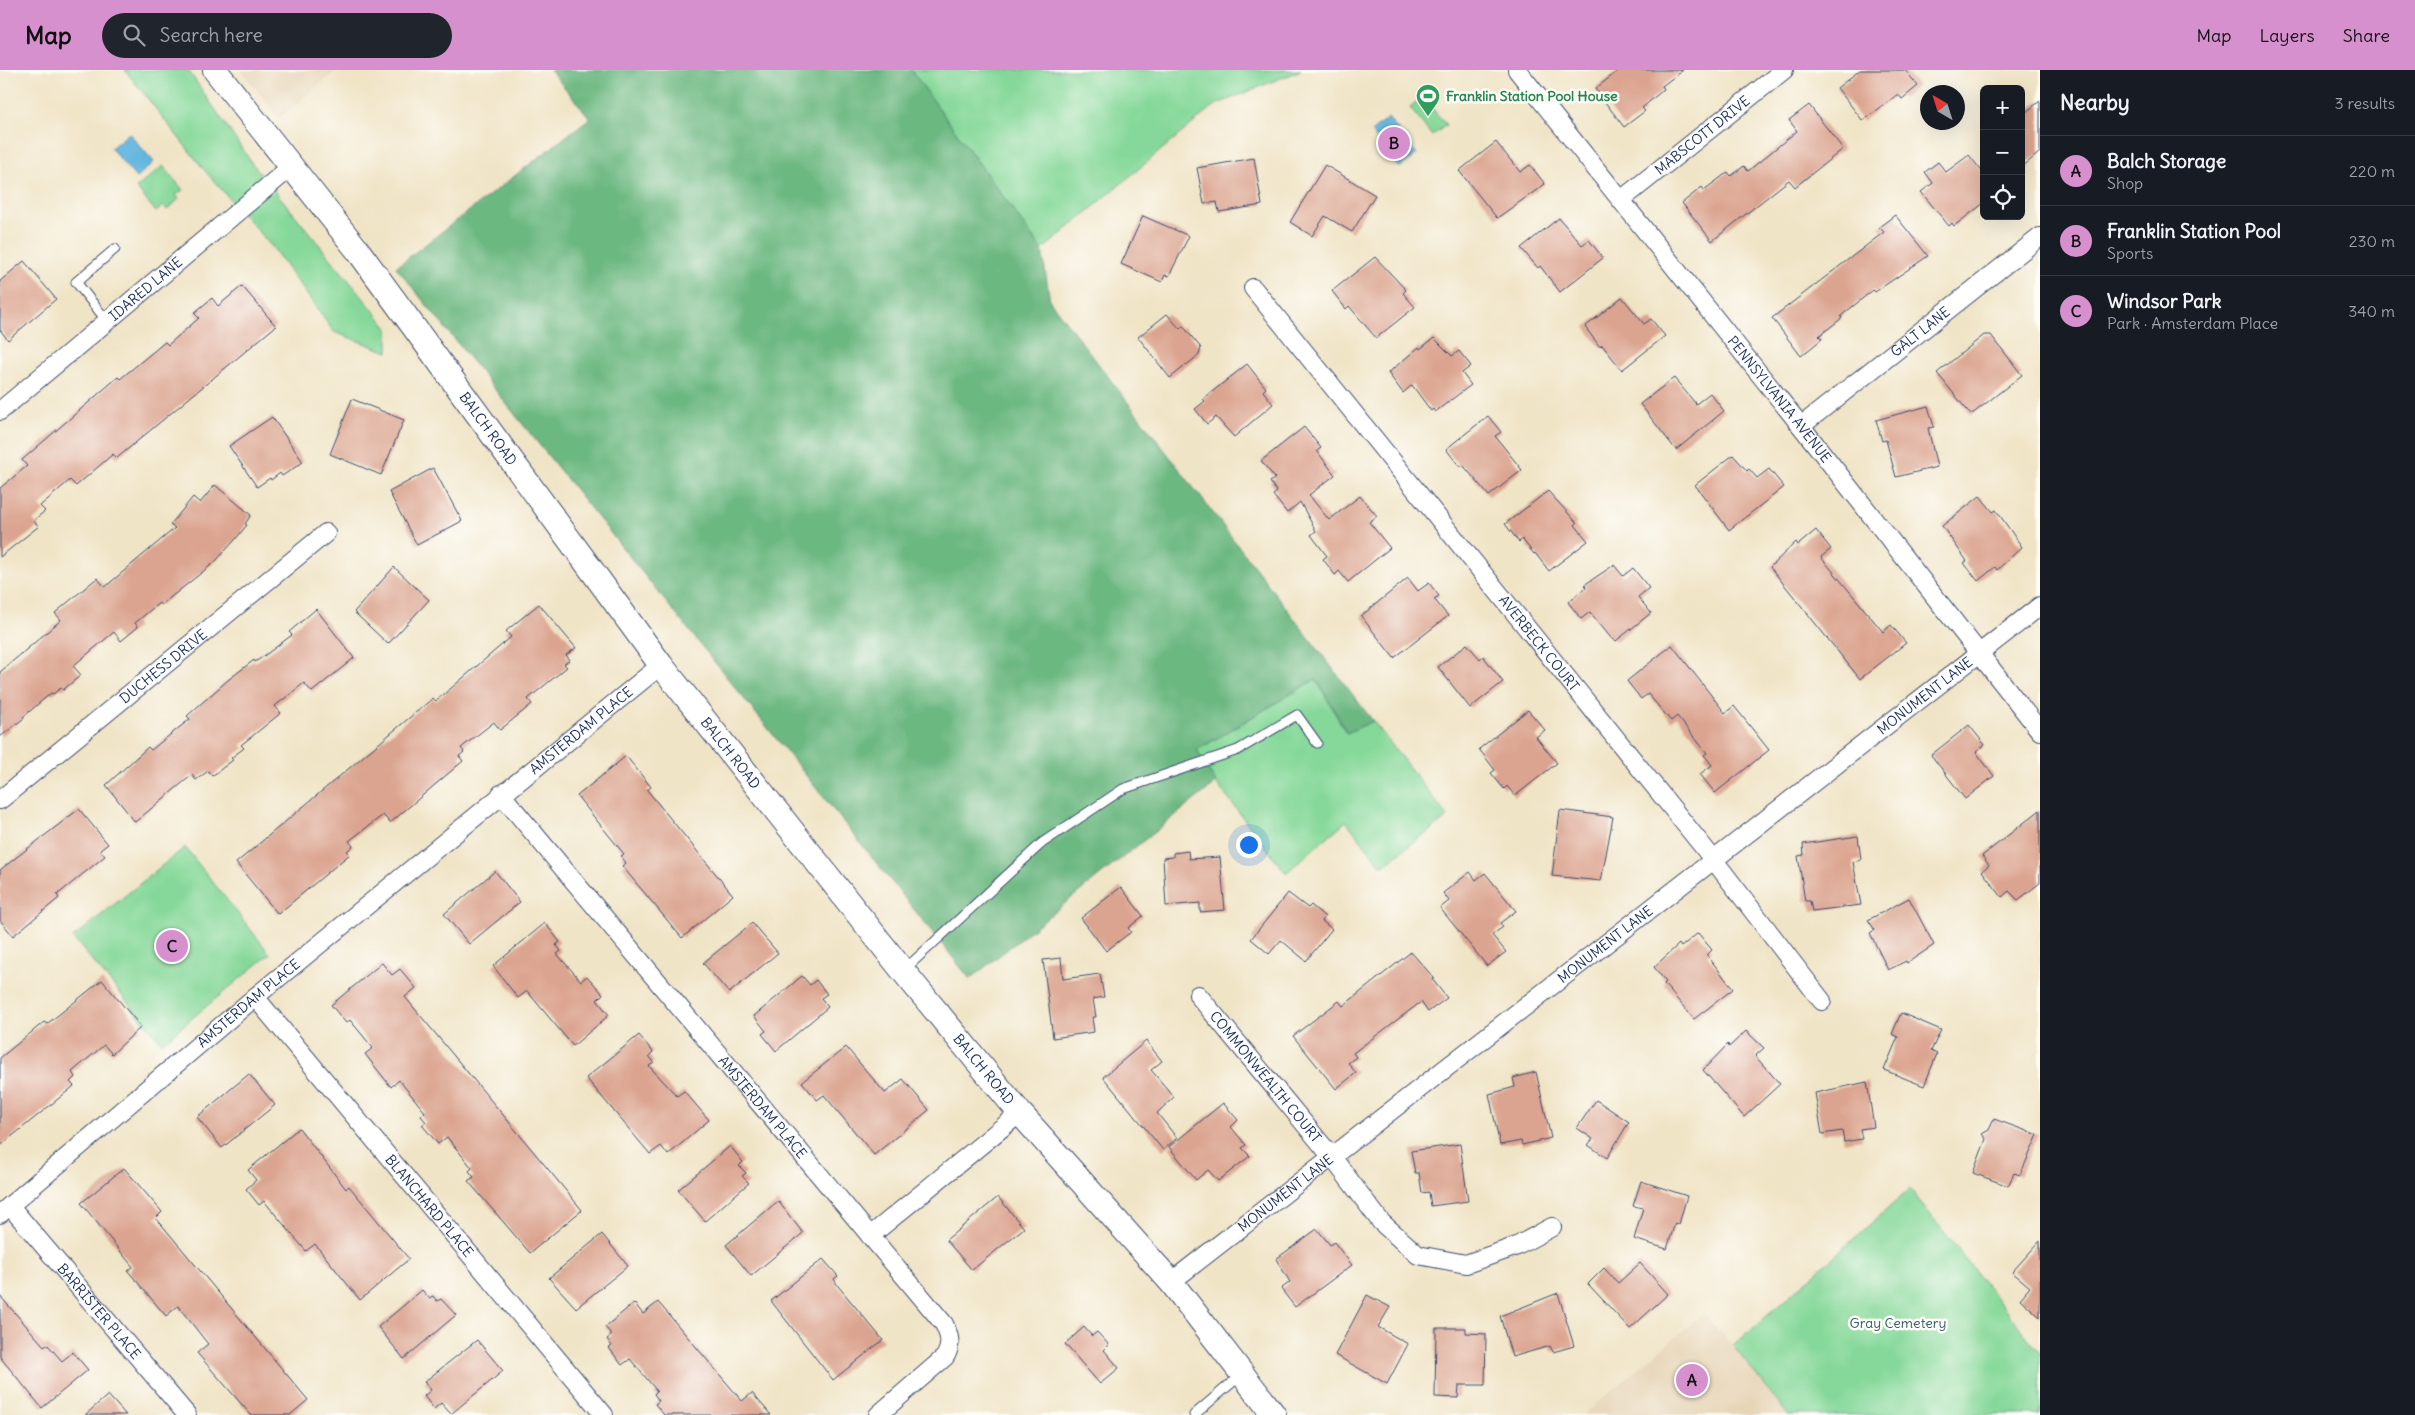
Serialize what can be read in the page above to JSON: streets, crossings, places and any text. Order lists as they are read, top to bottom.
{
  "streets": {
    "street": [
      "MABSCOTT DRIVE",
      "IDARED LANE",
      "GALT LANE",
      "PENNSYLVANIA AVENUE",
      "BALCH ROAD",
      "AVERBECK COURT",
      "DUCHESS DRIVE",
      "MONUMENT LANE",
      "AMSTERDAM PLACE",
      "COMMONWEALTH COURT",
      "BLANCHARD PLACE",
      "BARRISTER PLACE"
    ]
  },
  "crossings": [
    ["MABSCOTT DRIVE", "PENNSYLVANIA AVENUE"],
    ["IDARED LANE", "BALCH ROAD"],
    ["GALT LANE", "PENNSYLVANIA AVENUE"],
    ["PENNSYLVANIA AVENUE", "MONUMENT LANE"],
    ["BALCH ROAD", "MONUMENT LANE"],
    ["BALCH ROAD", "AMSTERDAM PLACE"],
    ["AVERBECK COURT", "MONUMENT LANE"],
    ["MONUMENT LANE", "COMMONWEALTH COURT"],
    ["AMSTERDAM PLACE", "BLANCHARD PLACE"],
    ["AMSTERDAM PLACE", "BARRISTER PLACE"]
  ],
  "parks": ["Gray Cemetery"],
  "places": {
    "sports": ["Franklin Station Pool House"]
  },
  "north": "top left",
  "page": {
    "header": "Map",
    "search": "Search here",
    "nav": ["Map", "Layers", "Share"],
    "heading": ["Nearby", "3 results"],
    "map_buttons": ["+", "−"],
    "pins": ["B", "C", "A"],
    "list": [
      {
        "mark": "A",
        "name": "Balch Storage",
        "note": "Shop",
        "value": "220 m"
      },
      {
        "mark": "B",
        "name": "Franklin Station Pool",
        "note": "Sports",
        "value": "230 m"
      },
      {
        "mark": "C",
        "name": "Windsor Park",
        "note": "Park · Amsterdam Place",
        "value": "340 m"
      }
    ]
  }
}
